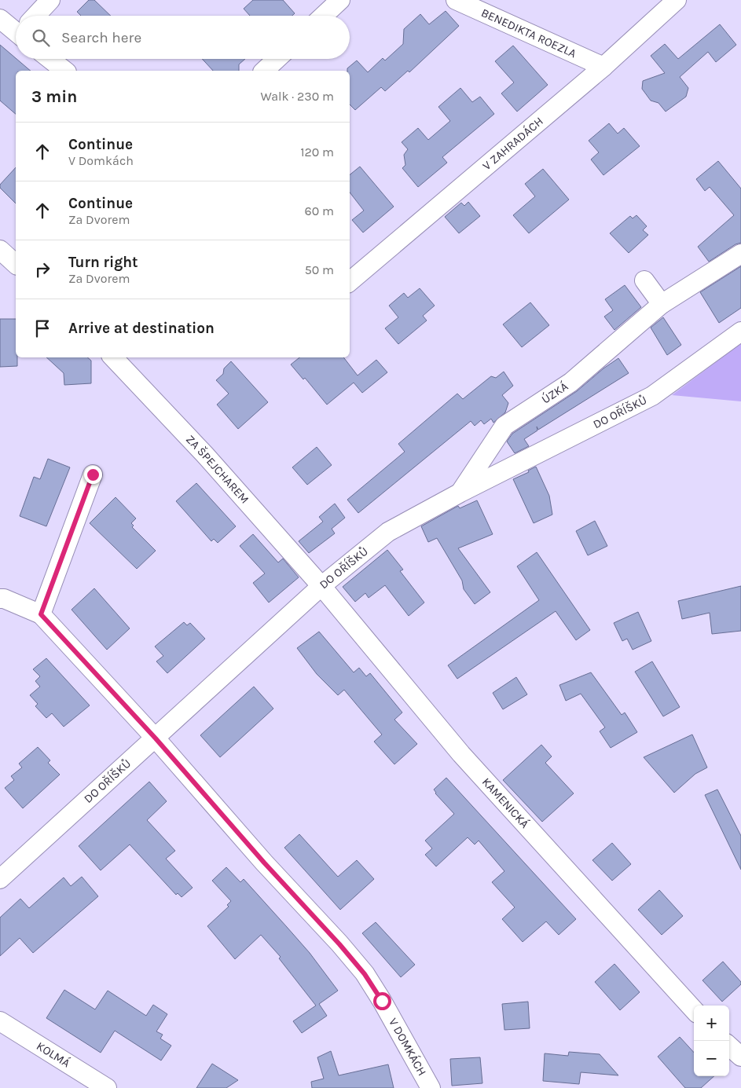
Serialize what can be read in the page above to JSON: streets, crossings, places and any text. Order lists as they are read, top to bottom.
{
  "streets": {
    "street": [
      "BENEDIKTA ROEZLA",
      "V ZAHRADÁCH",
      "ÚZKÁ",
      "DO OŘÍŠKŮ",
      "ZA ŠPEJCHAREM",
      "KAMENICKÁ",
      "V DOMKÁCH",
      "KOLMÁ"
    ]
  },
  "crossings": [
    ["BENEDIKTA ROEZLA", "V ZAHRADÁCH"],
    ["ÚZKÁ", "DO OŘÍŠKŮ"],
    ["DO OŘÍŠKŮ", "ZA ŠPEJCHAREM"],
    ["DO OŘÍŠKŮ", "KAMENICKÁ"],
    ["DO OŘÍŠKŮ", "V DOMKÁCH"],
    ["ZA ŠPEJCHAREM", "KAMENICKÁ"]
  ],
  "page": {
    "search": "Search here",
    "heading": ["3 min", "Walk · 230 m"],
    "list": [
      ["Continue", "V Domkách", "120 m"],
      ["Continue", "Za Dvorem", "60 m"],
      ["Turn right", "Za Dvorem", "50 m"],
      "Arrive at destination"
    ],
    "map_buttons": ["+", "−"]
  }
}
